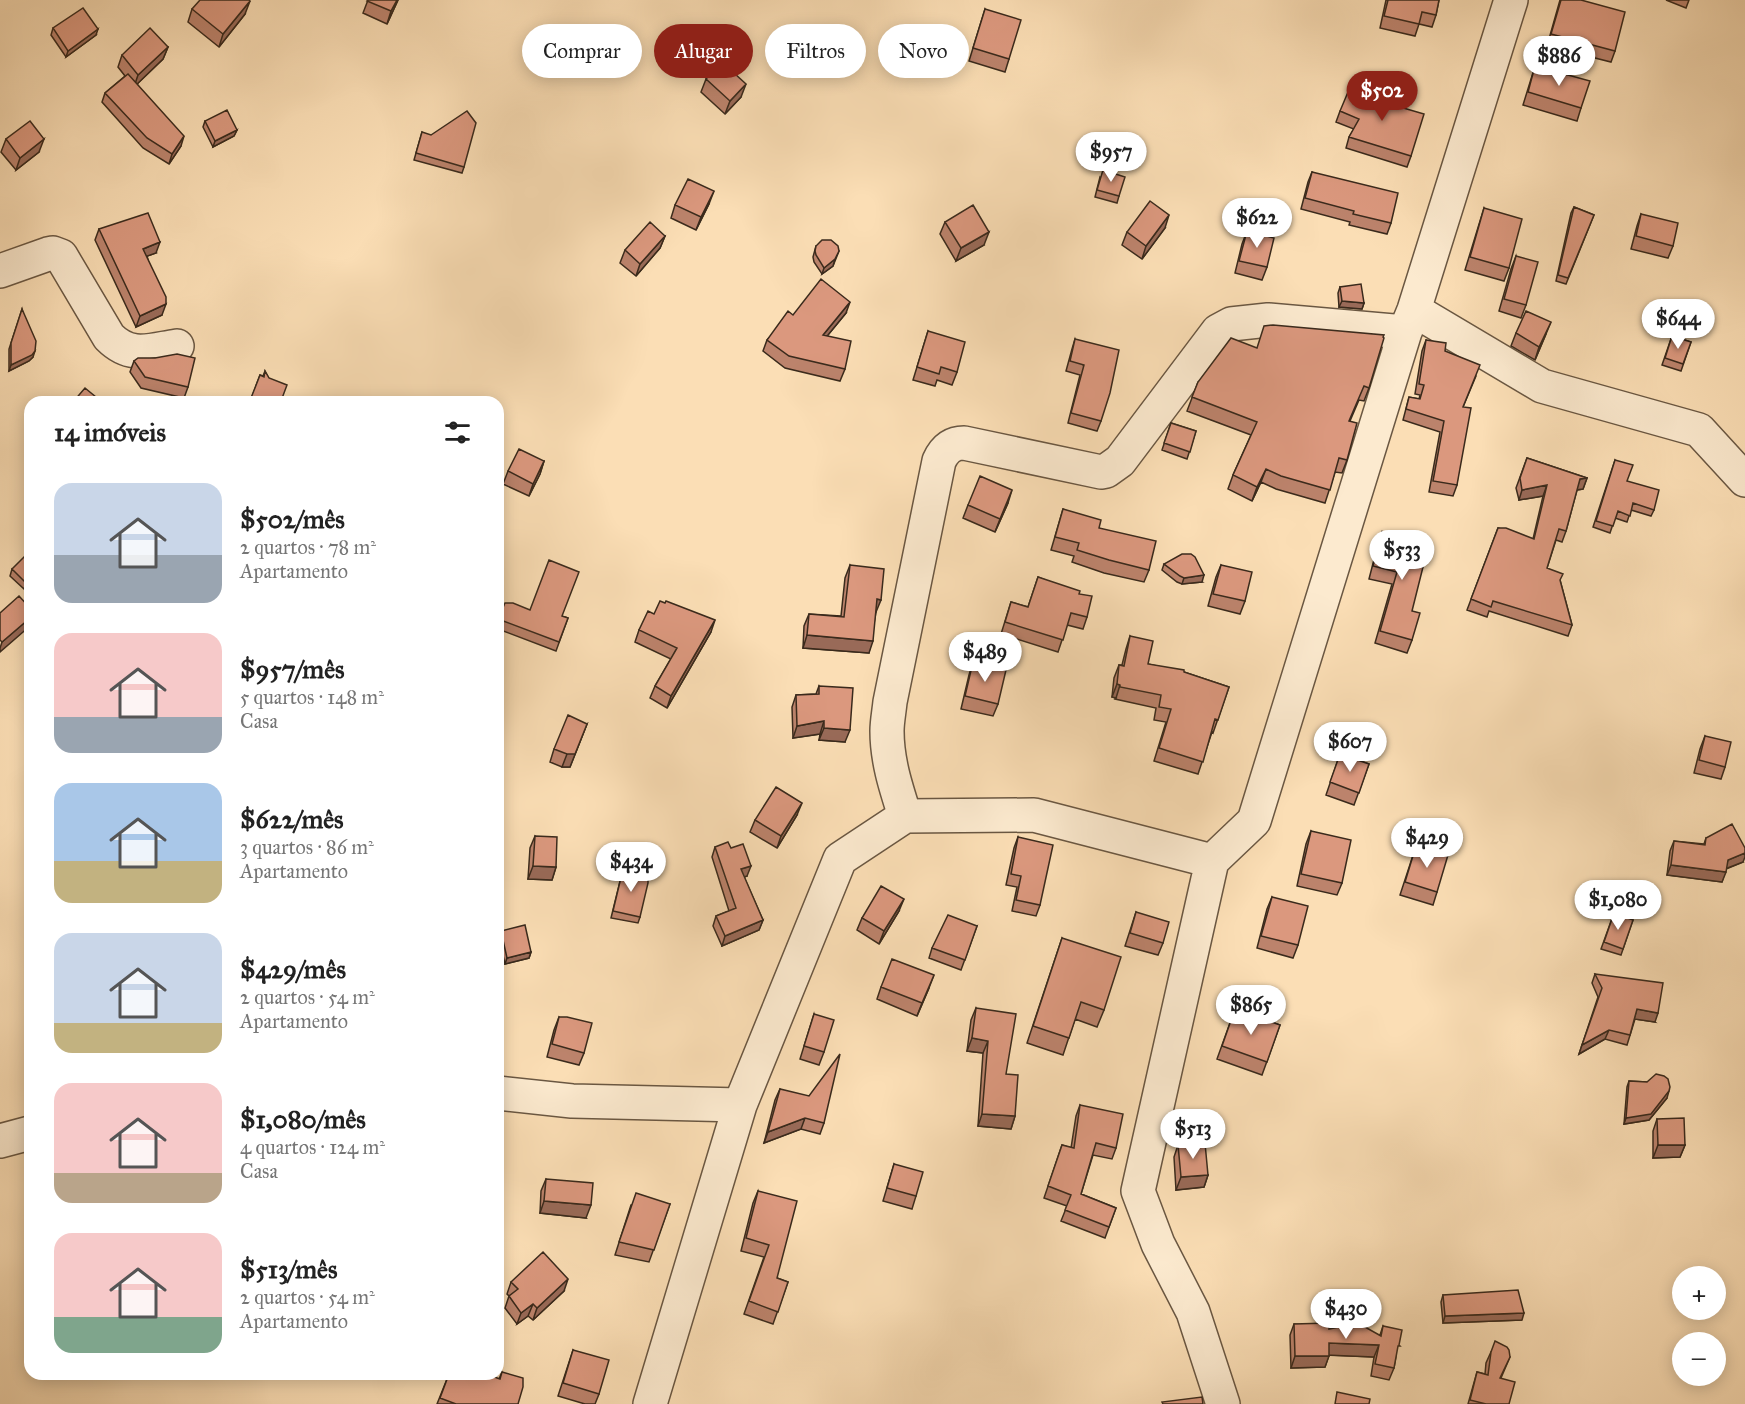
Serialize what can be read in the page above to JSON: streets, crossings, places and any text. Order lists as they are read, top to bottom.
{
  "page": {
    "chip": [
      "Comprar",
      "Alugar",
      "Filtros",
      "Novo"
    ],
    "price": [
      "$886",
      "$502",
      "$957",
      "$622",
      "$644",
      "$533",
      "$489",
      "$607",
      "$429",
      "$434",
      "$1,080",
      "$865",
      "$513",
      "$430"
    ],
    "heading": "14 imóveis",
    "list": [
      {
        "name": "$502/mês",
        "note": "2 quartos · 78 m² · Apartamento"
      },
      {
        "name": "$957/mês",
        "note": "5 quartos · 148 m² · Casa"
      },
      {
        "name": "$622/mês",
        "note": "3 quartos · 86 m² · Apartamento"
      },
      {
        "name": "$429/mês",
        "note": "2 quartos · 54 m² · Apartamento"
      },
      {
        "name": "$1,080/mês",
        "note": "4 quartos · 124 m² · Casa"
      },
      {
        "name": "$513/mês",
        "note": "2 quartos · 54 m² · Apartamento"
      }
    ],
    "map_buttons": ["+", "−"]
  }
}
